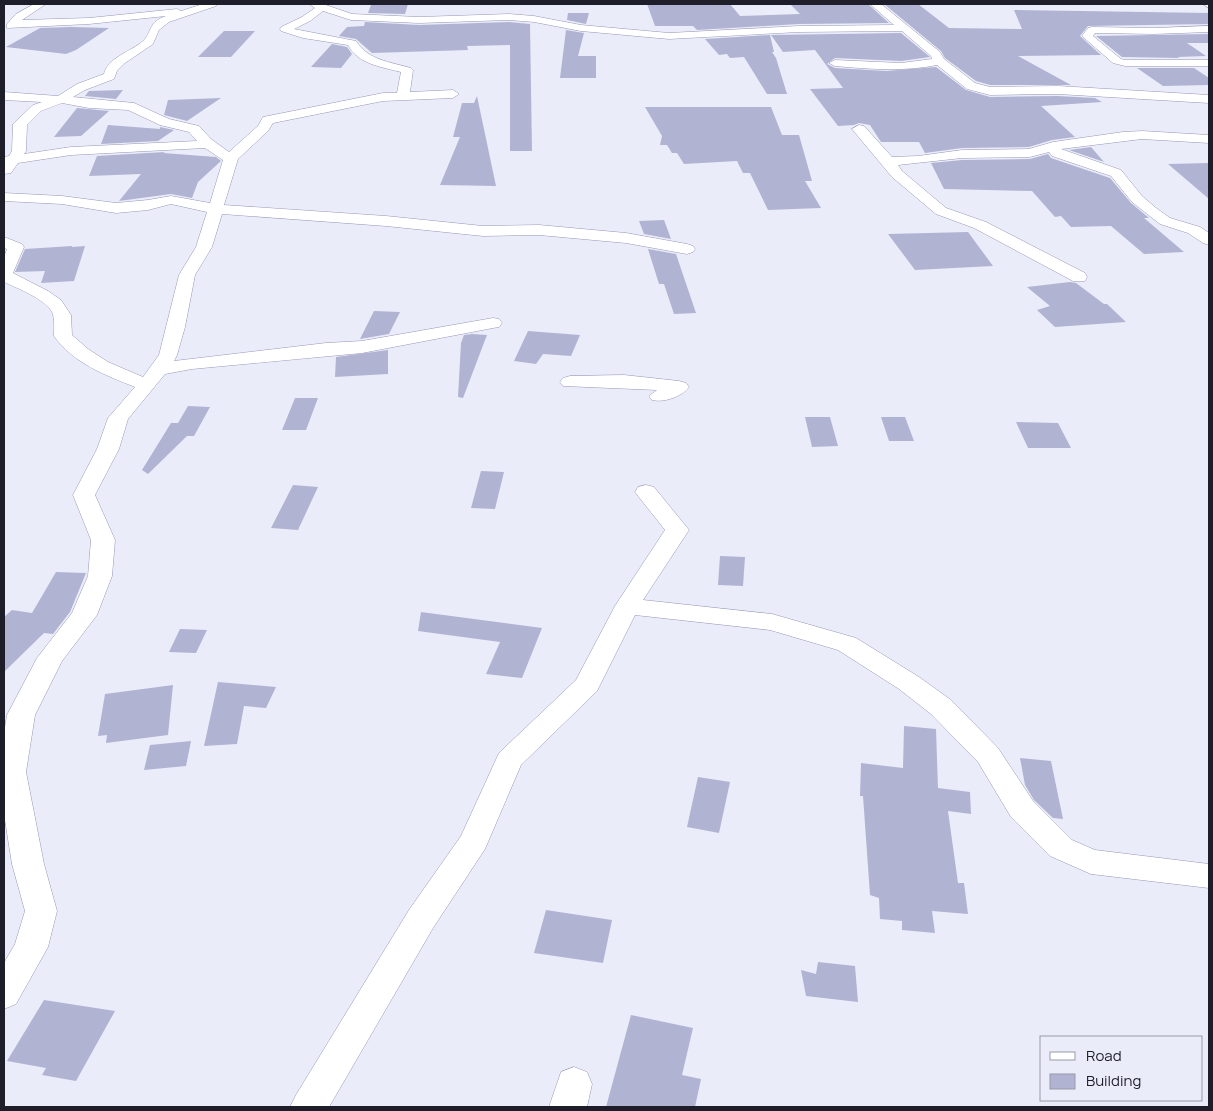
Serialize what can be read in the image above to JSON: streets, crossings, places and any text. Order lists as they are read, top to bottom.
{
  "legend": ["Road", "Building"]
}
